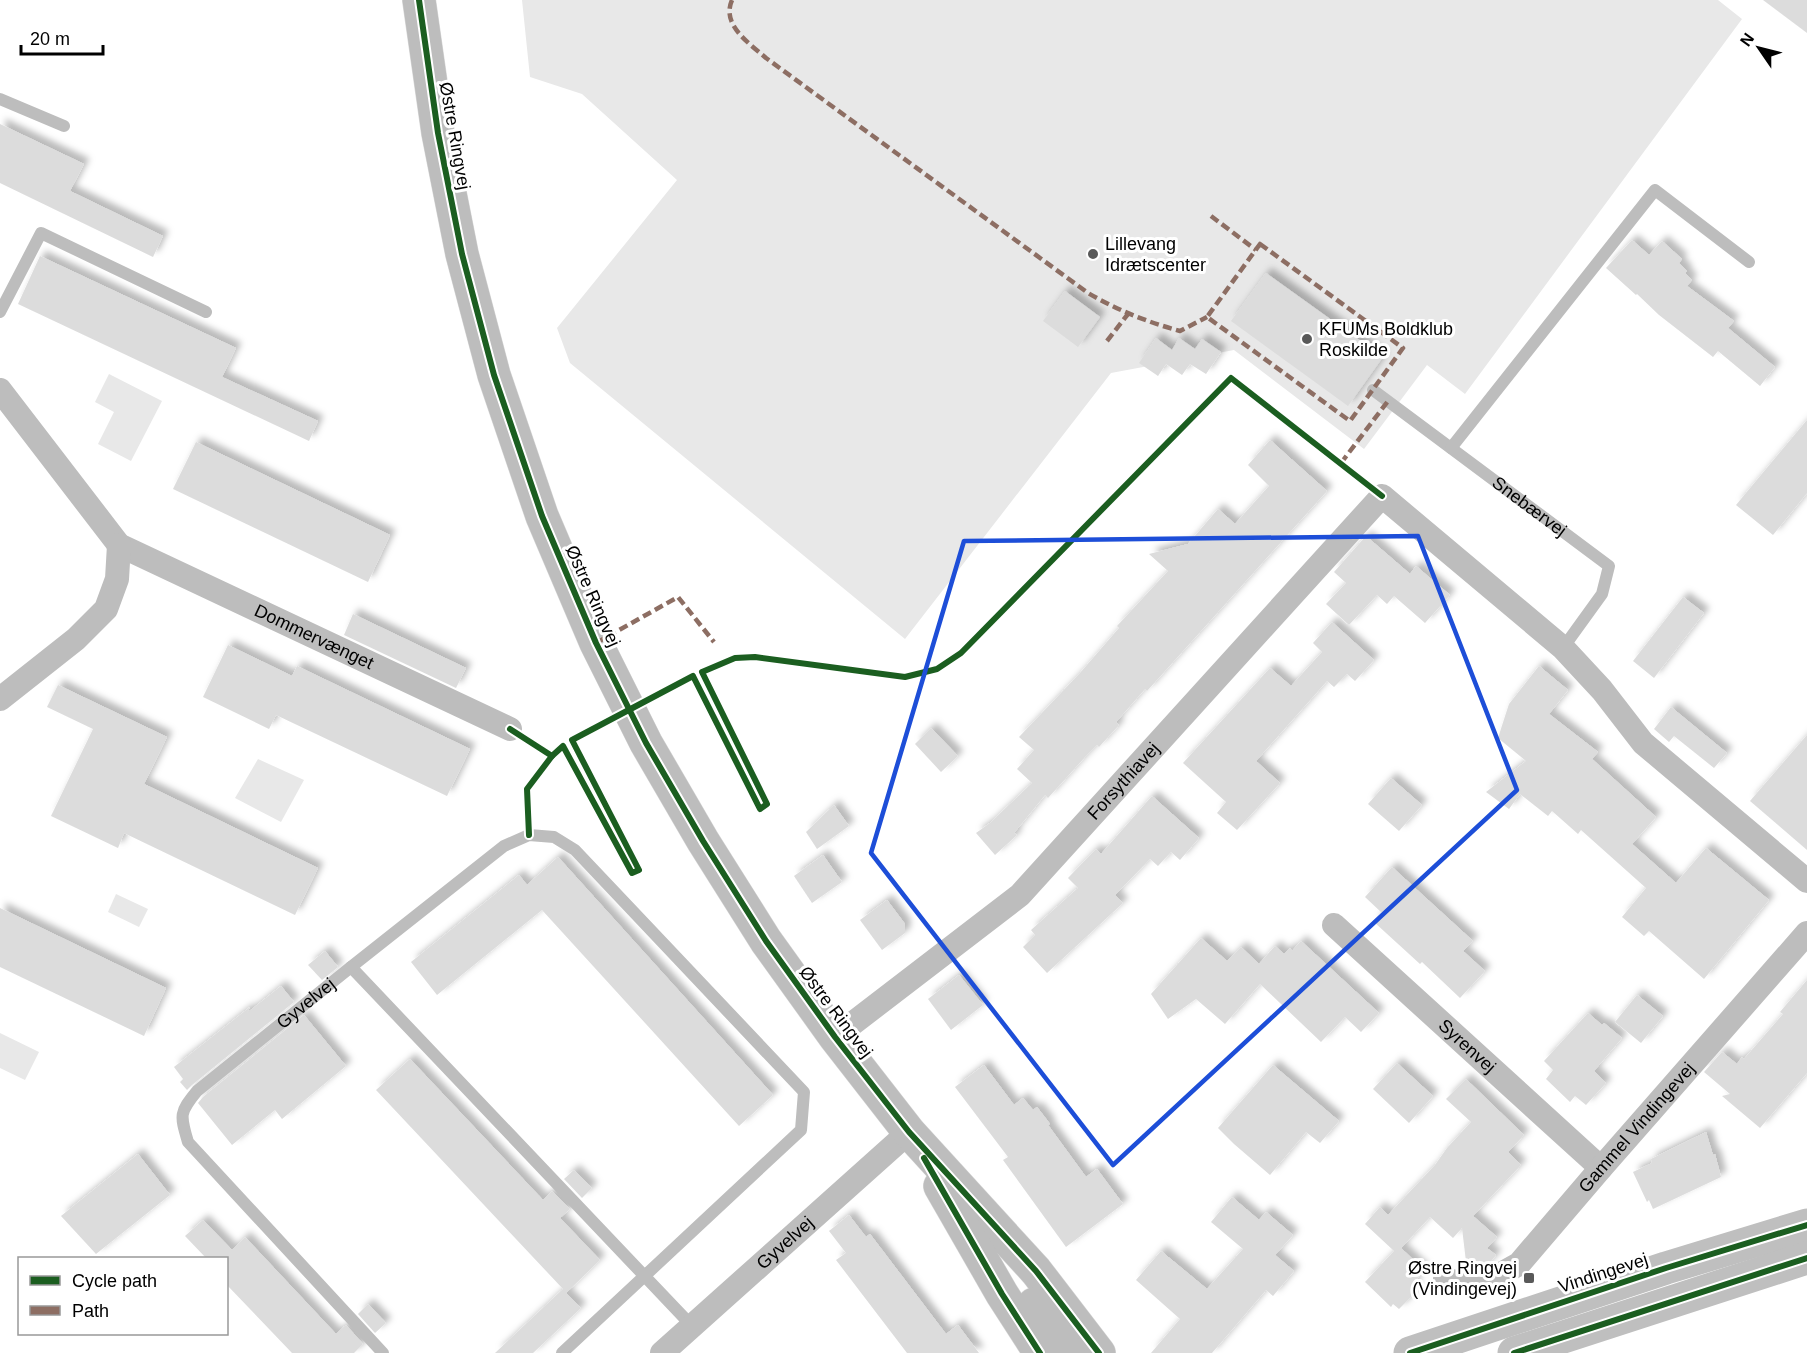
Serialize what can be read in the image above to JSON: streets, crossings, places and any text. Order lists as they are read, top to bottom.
{
  "streets": {
    "main road": ["Østre Ringvej", "Vindingevej"],
    "street": [
      "Dommervænget",
      "Forsythiavej",
      "Gyvelvej",
      "Syrenvej",
      "Gammel Vindingevej"
    ],
    "lane": ["Snebærvej"]
  },
  "crossings": [
    ["Østre Ringvej", "Forsythiavej"],
    ["Østre Ringvej", "Gyvelvej"],
    ["Snebærvej", "Forsythiavej"],
    ["Syrenvej", "Gammel Vindingevej"]
  ],
  "places": {
    "other": ["Lillevang Idrætscenter", "KFUMs Boldklub Roskilde"],
    "transit": ["Østre Ringvej (Vindingevej)"]
  },
  "legend": ["Cycle path", "Path"],
  "scale_bar": "20 m",
  "north": "top left"
}
